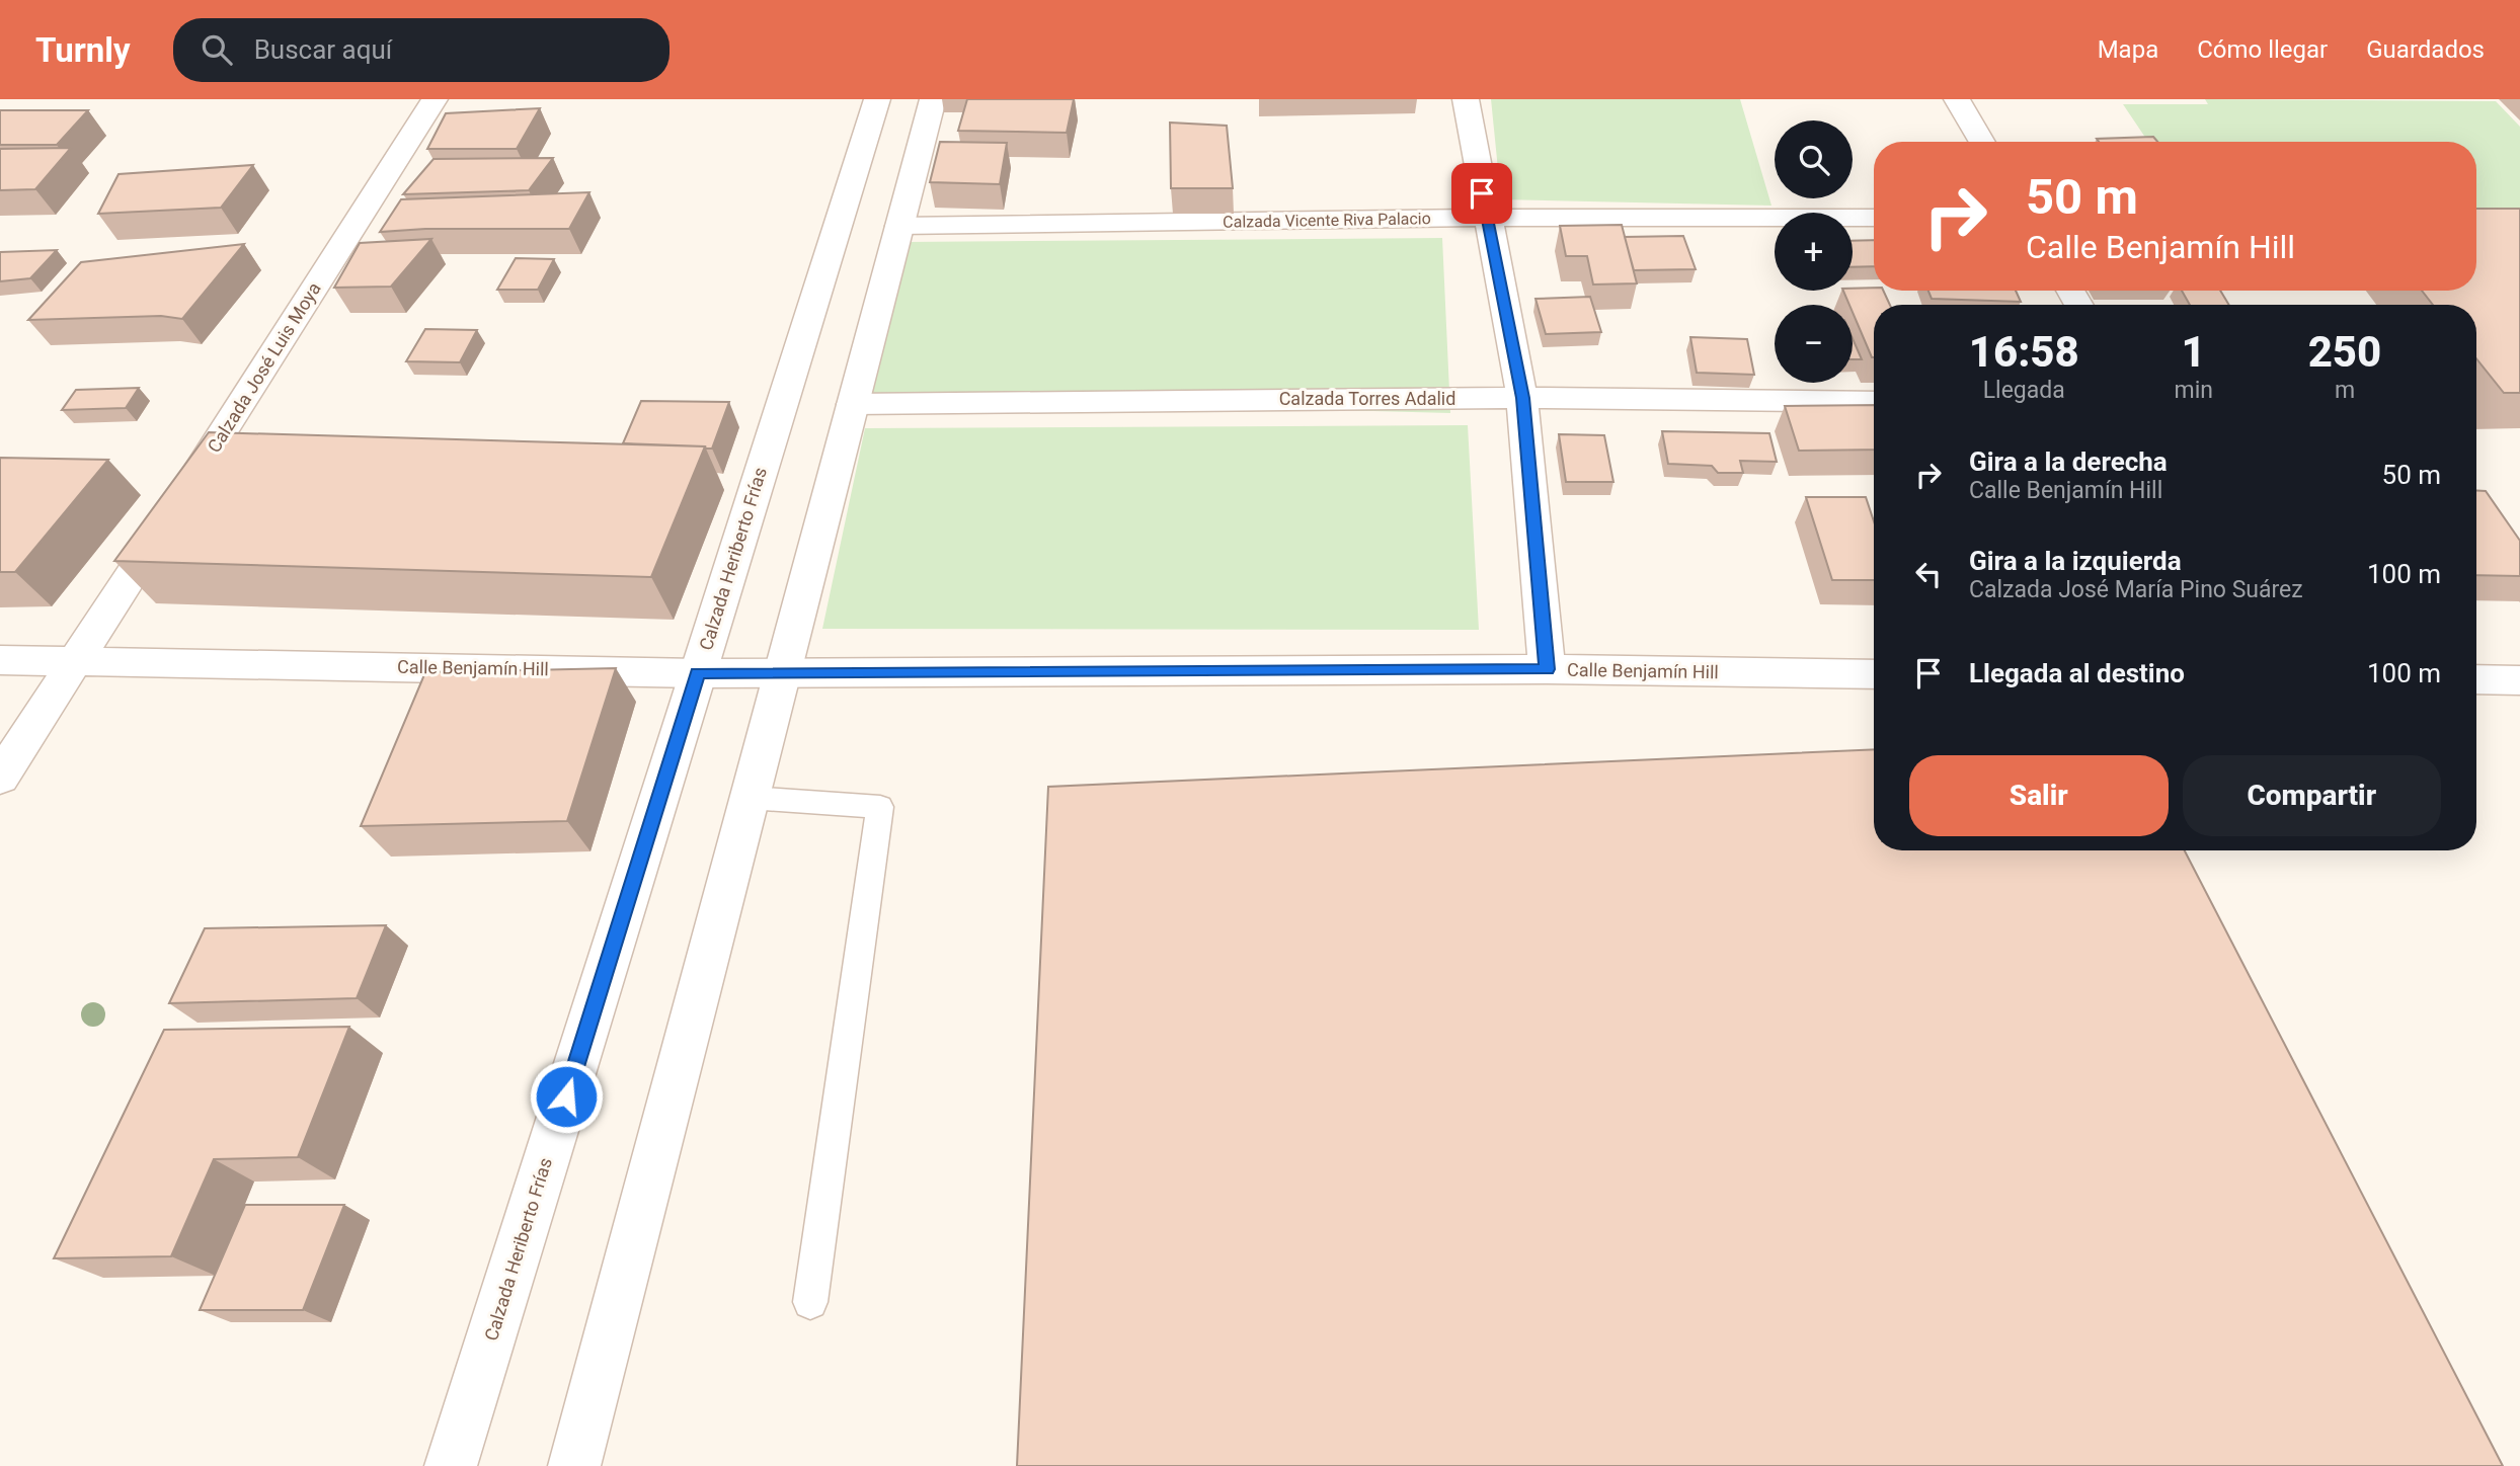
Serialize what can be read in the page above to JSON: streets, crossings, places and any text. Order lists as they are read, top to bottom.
{
  "streets": {
    "street": [
      "Calzada Vicente Riva Palacio",
      "Calzada José Luis Moya",
      "Calzada Torres Adalid",
      "Calzada Heriberto Frías",
      "Calle Benjamín Hill"
    ]
  },
  "crossings": [
    ["Calzada José Luis Moya", "Calle Benjamín Hill"],
    ["Calzada Heriberto Frías", "Calle Benjamín Hill"]
  ],
  "page": {
    "header": "Turnly",
    "search": "Buscar aquí",
    "nav": ["Mapa", "Cómo llegar", "Guardados"],
    "map_buttons": ["+", "−"],
    "turn": ["50 m", "Calle Benjamín Hill"],
    "eta": [
      "16:58",
      "Llegada",
      "1",
      "min",
      "250",
      "m"
    ],
    "list": [
      {
        "name": "Gira a la derecha",
        "note": "Calle Benjamín Hill",
        "value": "50 m"
      },
      {
        "name": "Gira a la izquierda",
        "note": "Calzada José María Pino Suárez",
        "value": "100 m"
      },
      {
        "name": "Llegada al destino",
        "value": "100 m"
      }
    ],
    "buttons": ["Salir", "Compartir"]
  }
}
